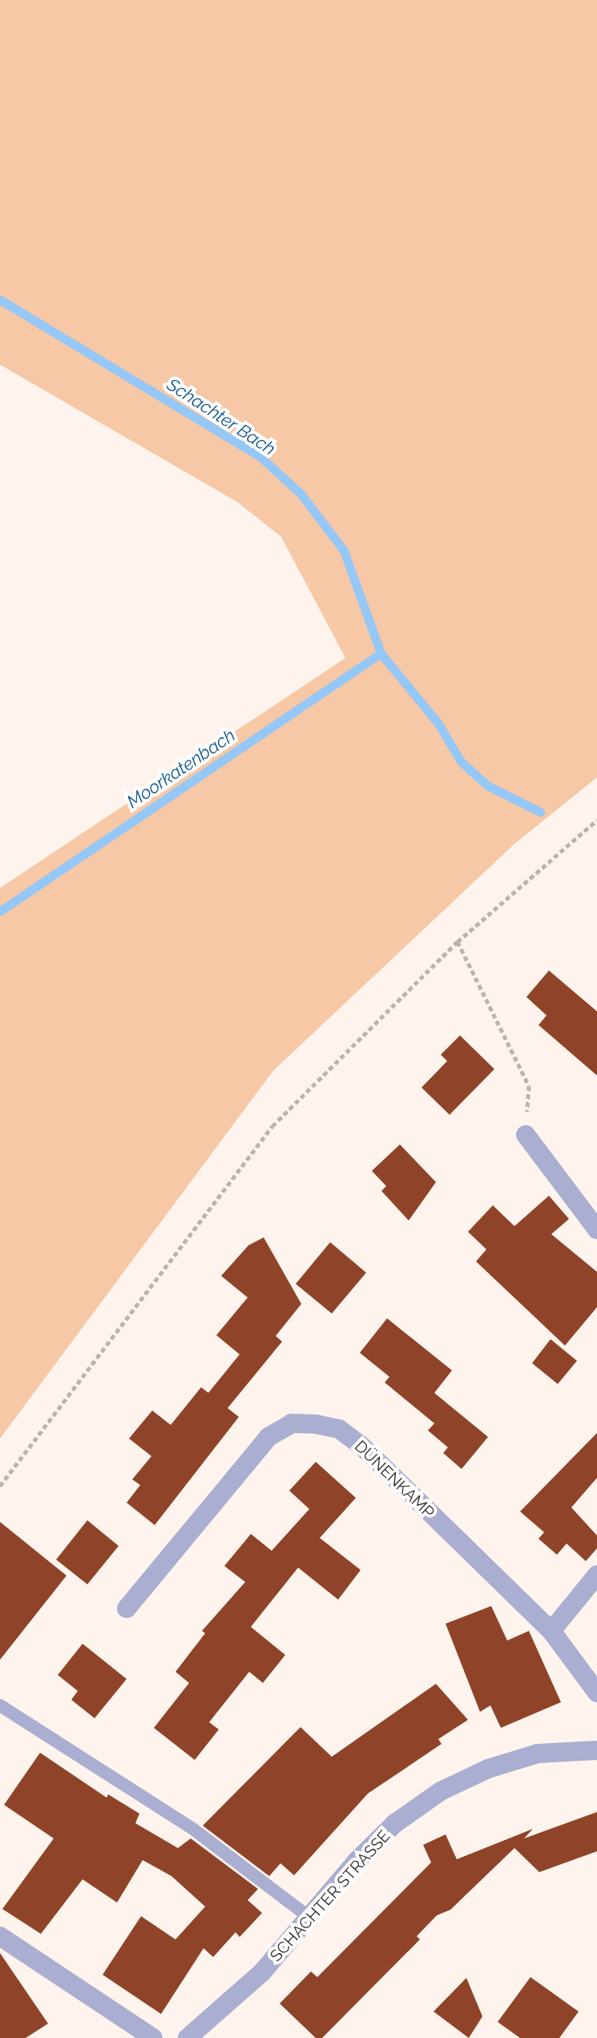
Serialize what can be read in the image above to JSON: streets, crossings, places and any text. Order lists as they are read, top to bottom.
{
  "streets": {
    "street": ["DÜNENKAMP", "SCHACHTER STRASSE"]
  },
  "water": ["Schachter Bach", "Moorkatenbach"]
}
